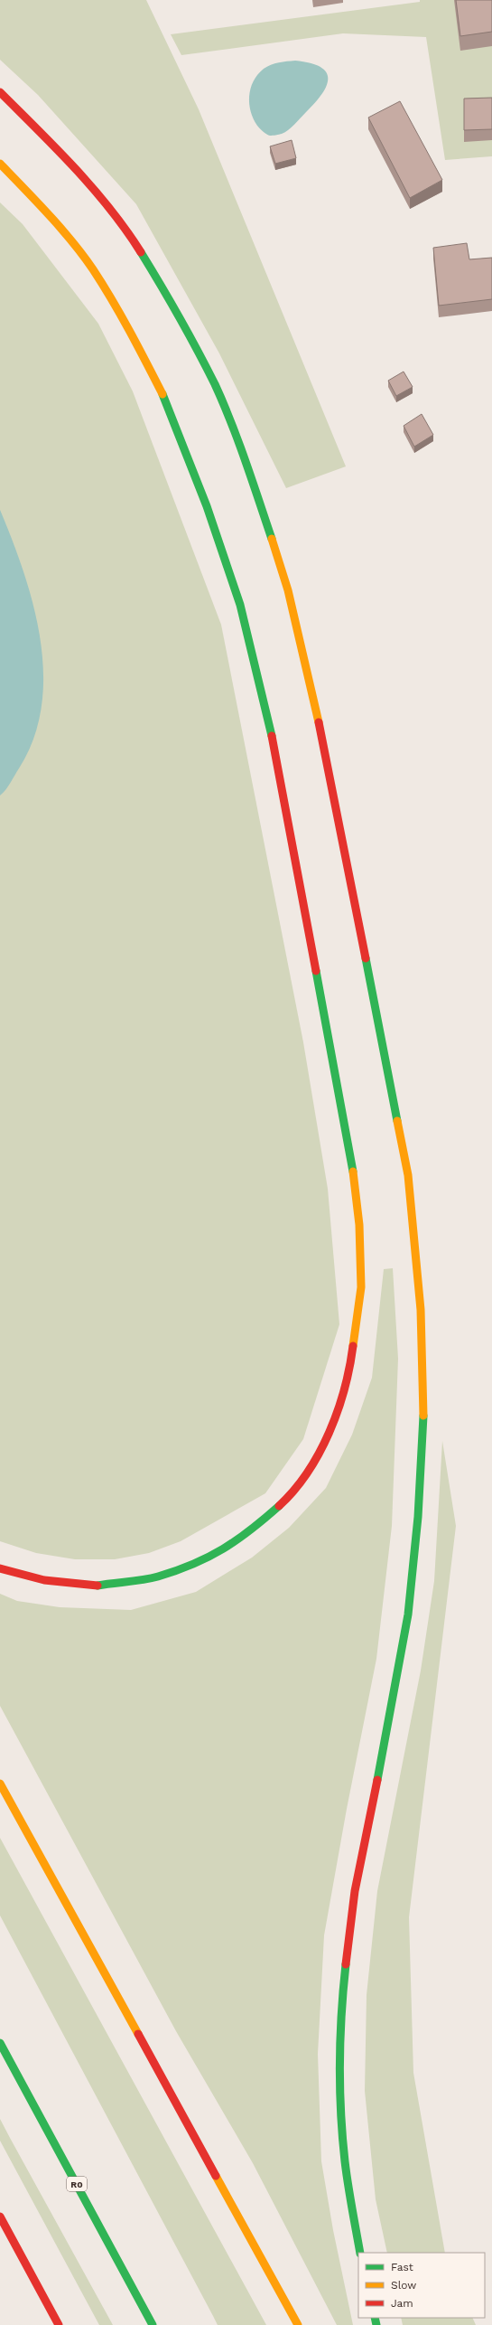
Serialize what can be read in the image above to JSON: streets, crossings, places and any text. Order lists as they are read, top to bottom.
{
  "streets": {
    "highway": ["R0"]
  },
  "legend": ["Fast", "Slow", "Jam"]
}
